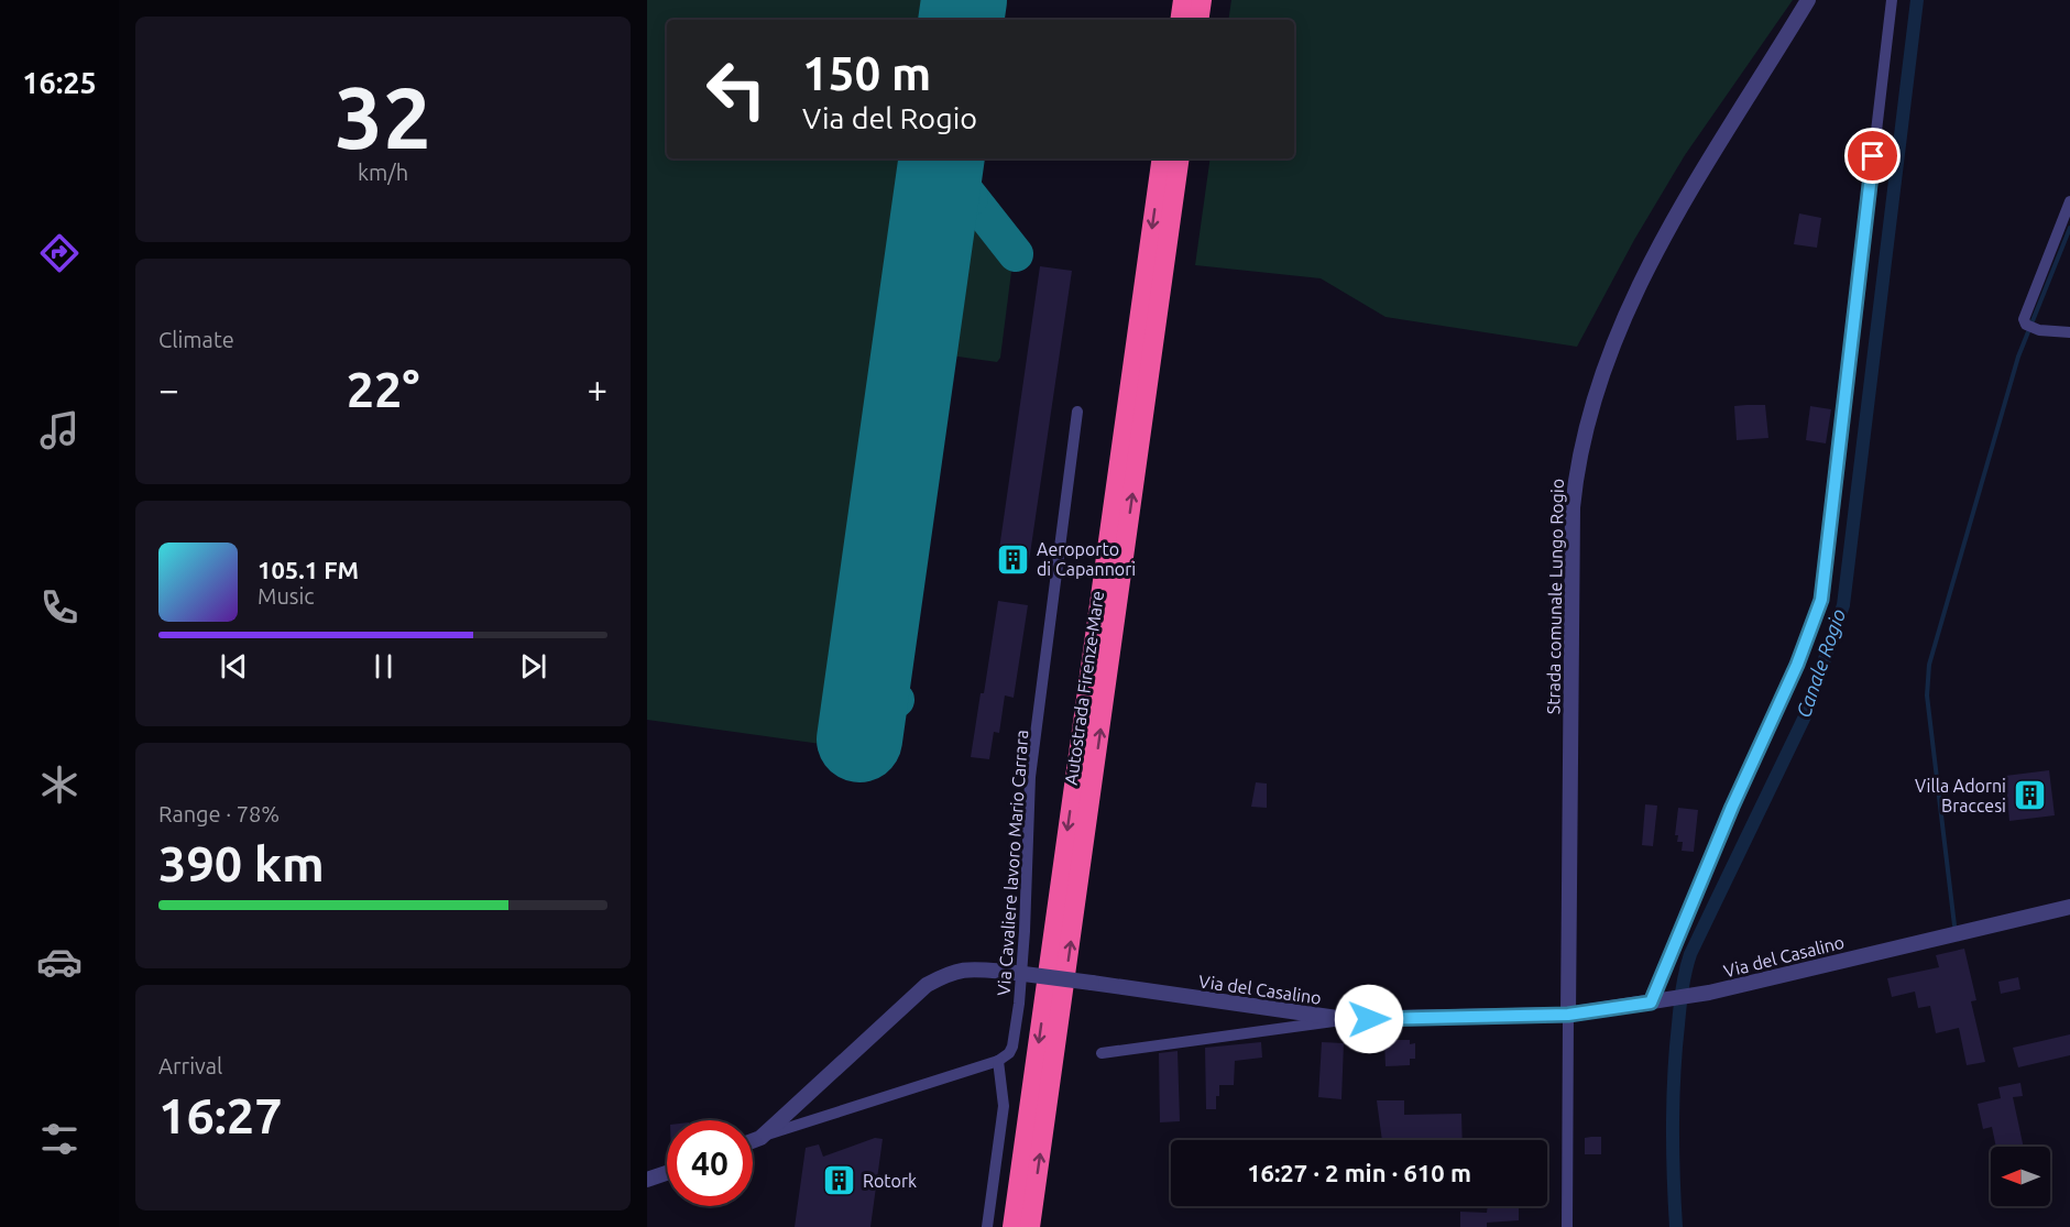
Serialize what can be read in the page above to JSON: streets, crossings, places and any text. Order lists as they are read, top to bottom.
{
  "streets": {
    "highway": ["Autostrada Firenze-Mare"],
    "street": ["Strada comunale Lungo Rogio", "Via Cavaliere lavoro Mario Carrara", "Via del Casalino"]
  },
  "crossings": [
    ["Strada comunale Lungo Rogio", "Via del Casalino"]
  ],
  "water": ["Canale Rogio"],
  "places": {
    "building": ["Aeroporto di Capannori", "Villa Adorni Braccesi", "Rotork"]
  },
  "north": "left",
  "page": {
    "tabs": "16:25",
    "tile": [
      ["32", "km/h"],
      "Climate",
      ["Range · 78%", "390 km"],
      ["Arrival", "16:27"]
    ],
    "turn": ["150 m", "Via del Rogio"],
    "heat": ["−", "22°", "+"],
    "song": ["105.1 FM", "Music"],
    "limit": "40",
    "trip": "16:27 · 2 min · 610 m"
  }
}
